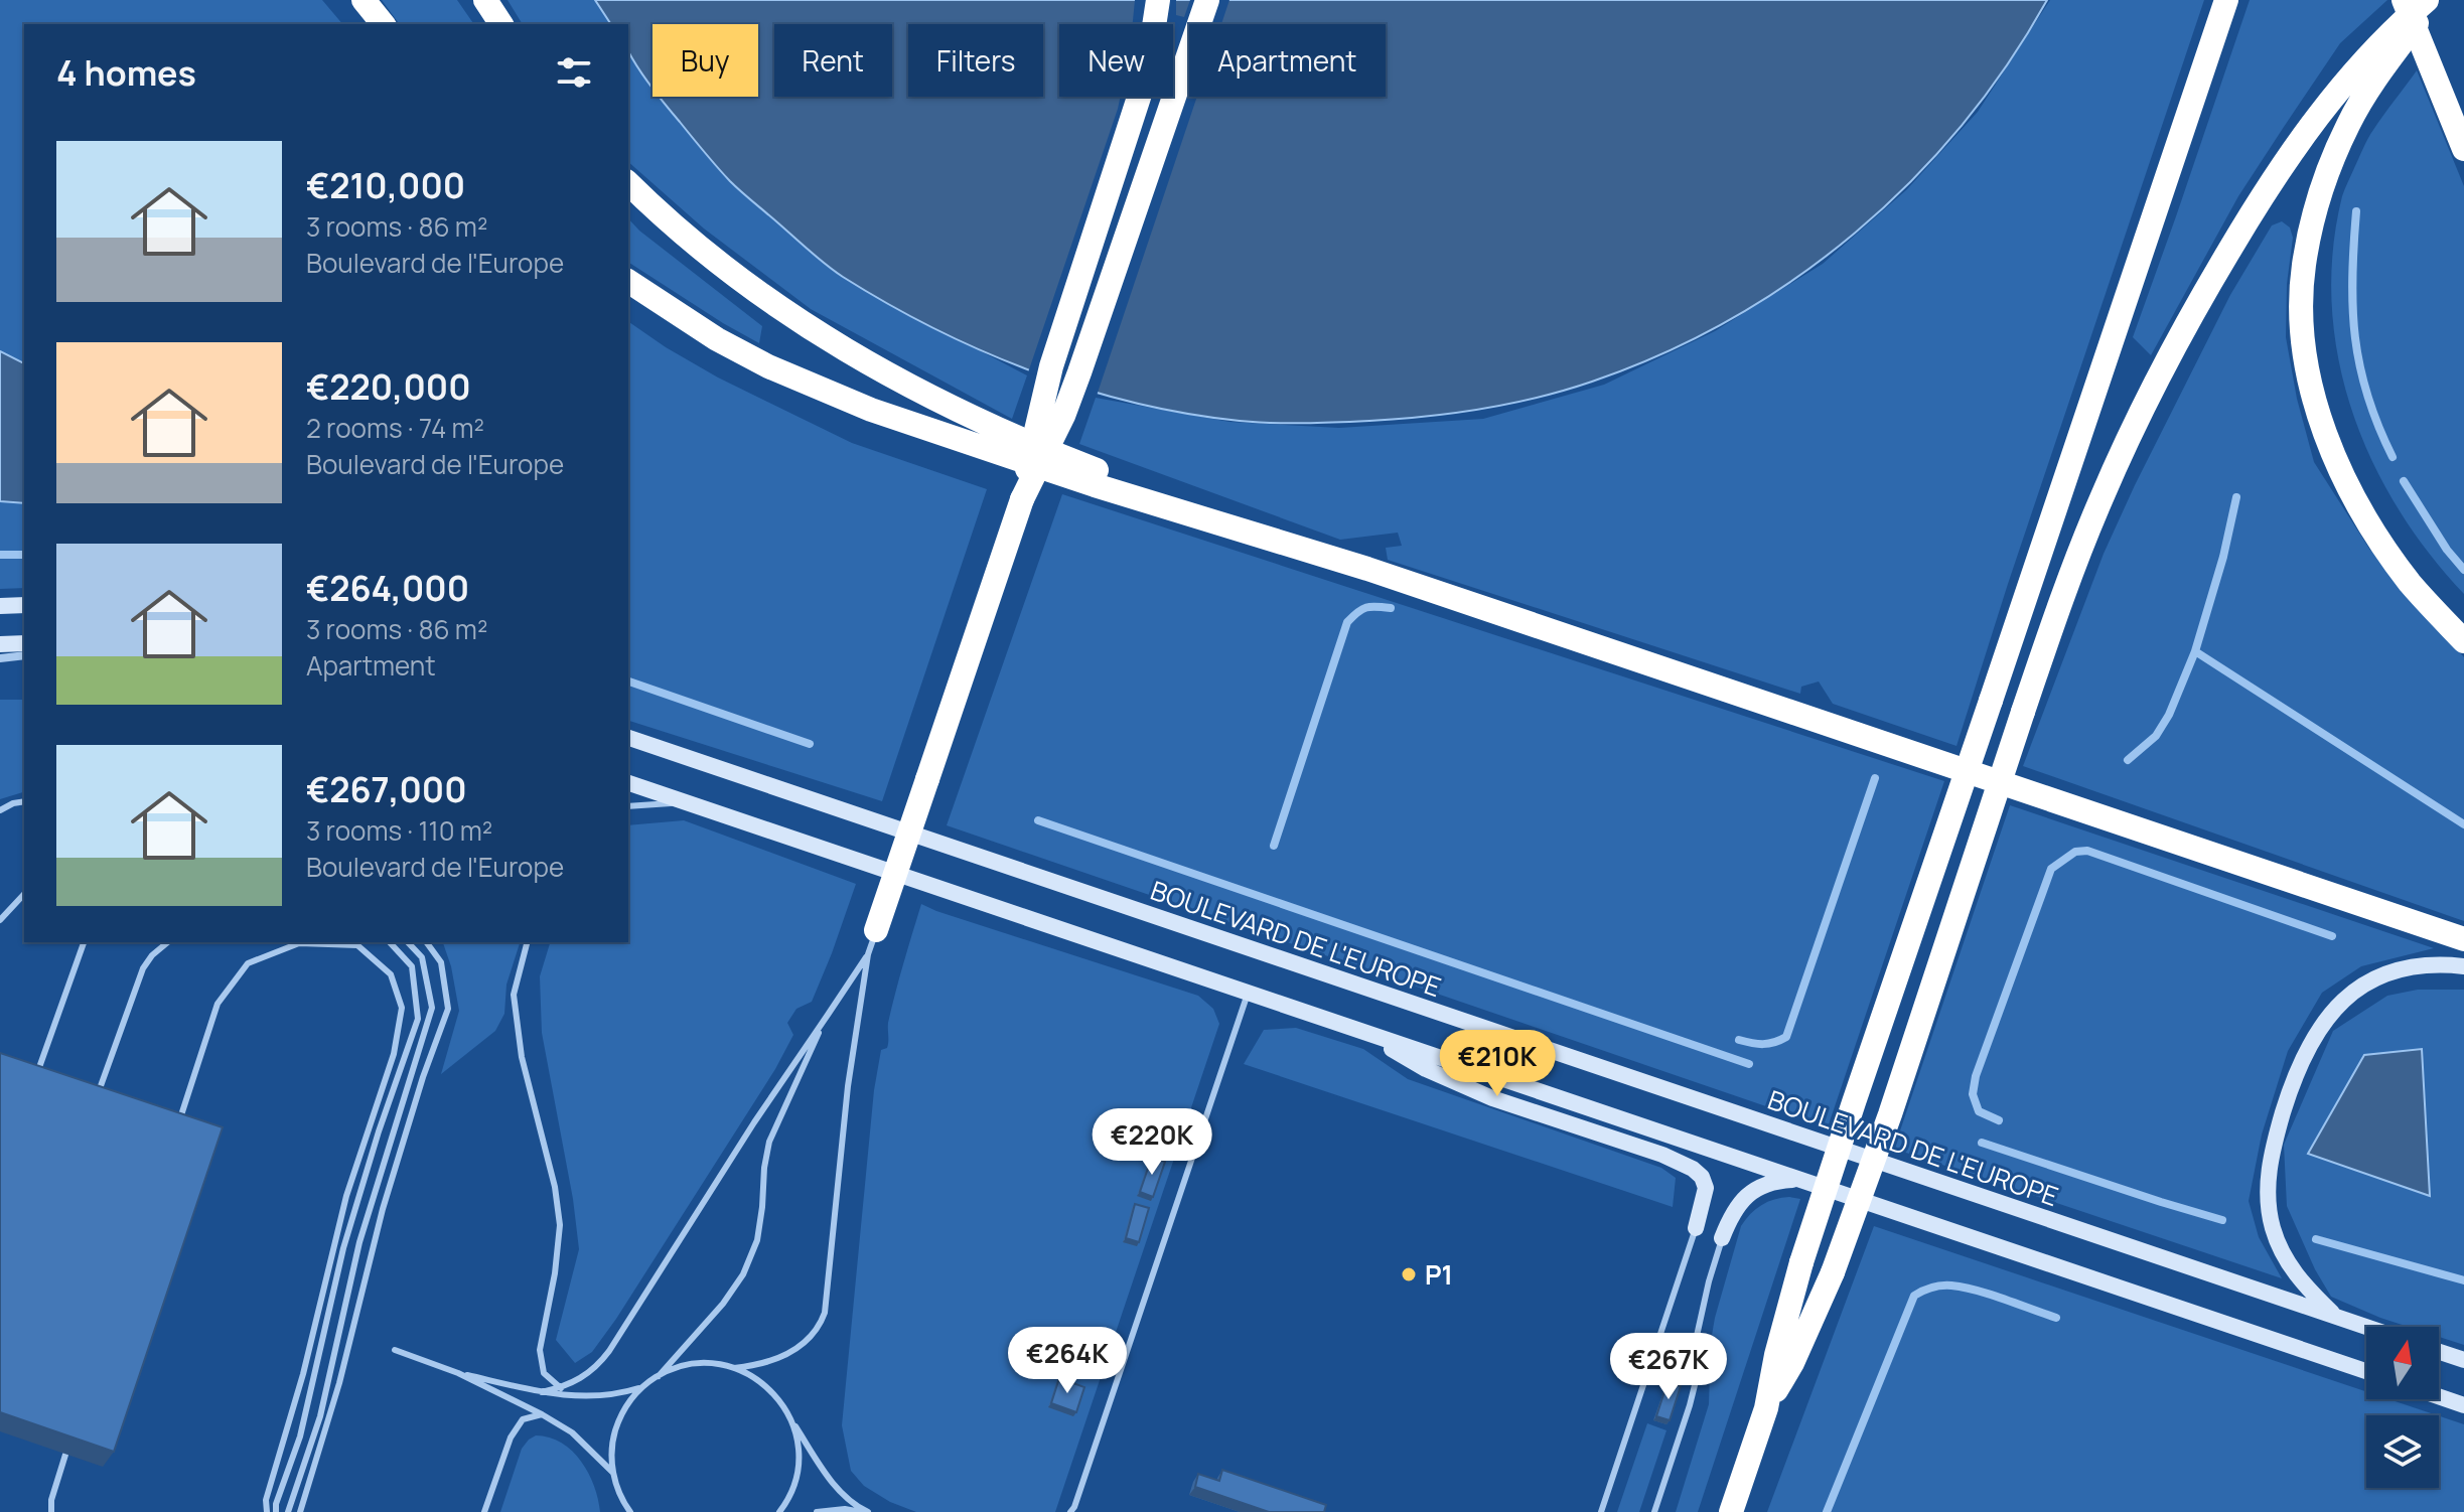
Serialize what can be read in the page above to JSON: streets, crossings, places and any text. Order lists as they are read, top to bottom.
{
  "streets": {
    "main road": ["BOULEVARD DE L'EUROPE"]
  },
  "places": ["P1"],
  "north": "top",
  "page": {
    "chip": [
      "Buy",
      "Rent",
      "Filters",
      "New",
      "Apartment"
    ],
    "heading": "4 homes",
    "list": [
      {
        "name": "€210,000",
        "note": "3 rooms · 86 m² · Boulevard de l'Europe"
      },
      {
        "name": "€220,000",
        "note": "2 rooms · 74 m² · Boulevard de l'Europe"
      },
      {
        "name": "€264,000",
        "note": "3 rooms · 86 m² · Apartment"
      },
      {
        "name": "€267,000",
        "note": "3 rooms · 110 m² · Boulevard de l'Europe"
      }
    ],
    "price": [
      "€210K",
      "€220K",
      "€264K",
      "€267K"
    ]
  }
}
